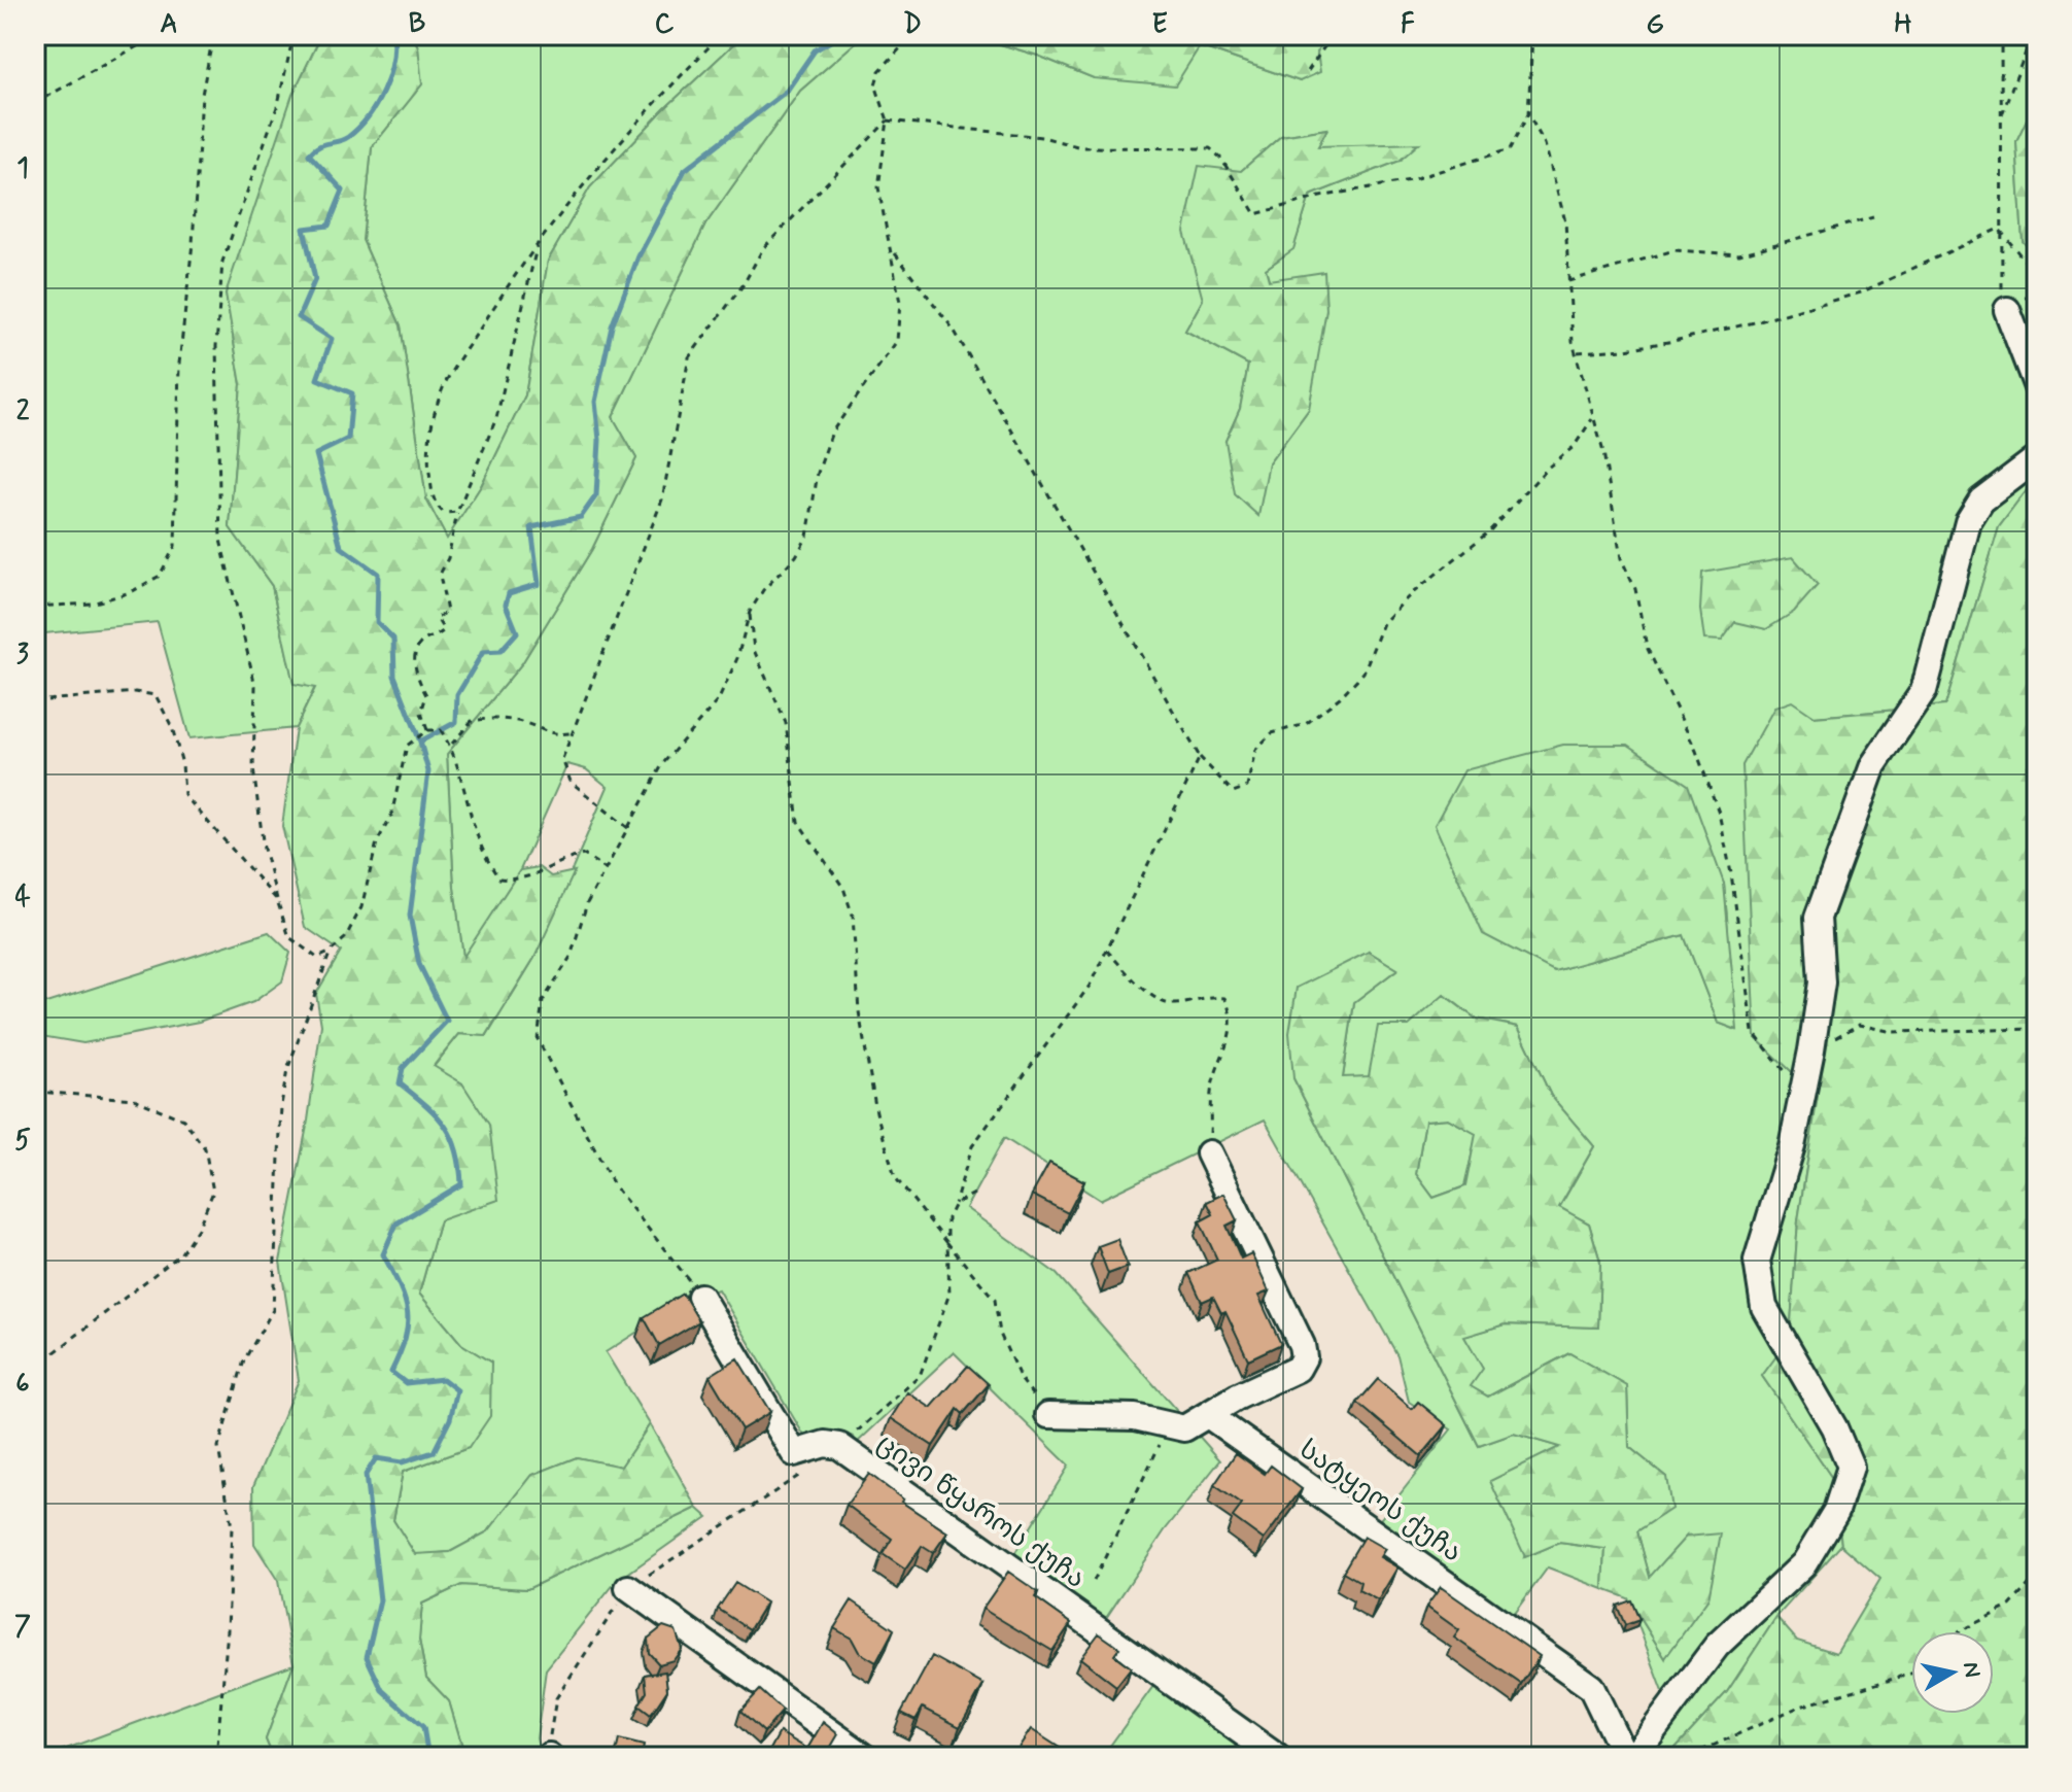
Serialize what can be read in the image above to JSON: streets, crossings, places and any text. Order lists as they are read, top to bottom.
{
  "streets": {
    "street": ["სატყეოს ქუჩა", "ცივი წყაროს ქუჩა"]
  },
  "north": "right",
  "grid": {
    "columns": [
      "A",
      "B",
      "C",
      "D",
      "E",
      "F",
      "G",
      "H"
    ],
    "rows": [
      "1",
      "2",
      "3",
      "4",
      "5",
      "6",
      "7"
    ]
  }
}
